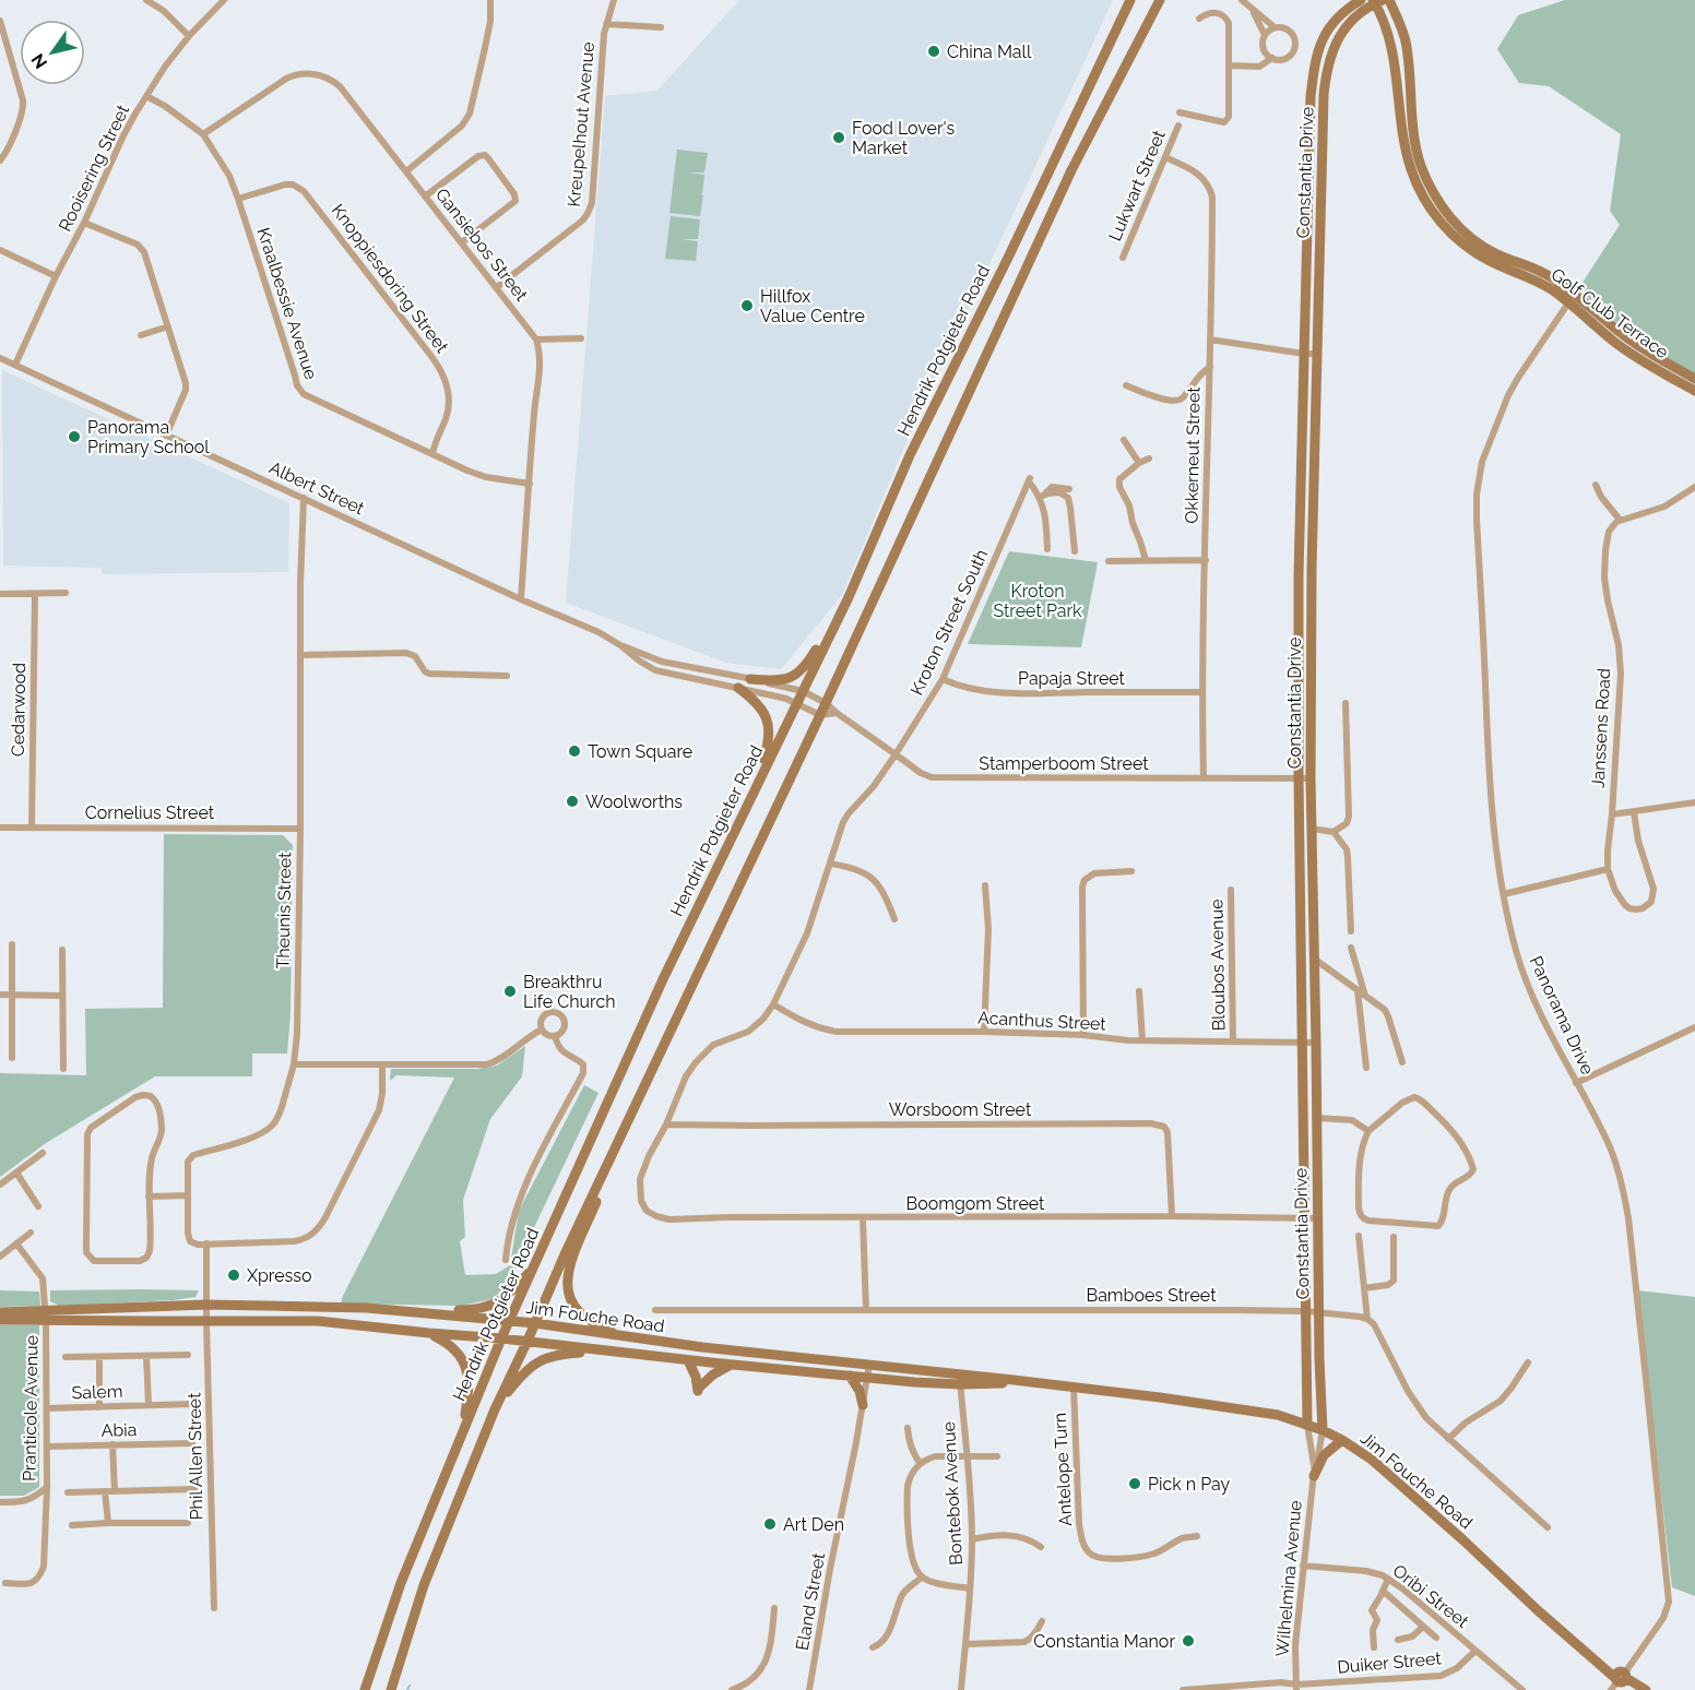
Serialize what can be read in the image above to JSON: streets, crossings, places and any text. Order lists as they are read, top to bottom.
{
  "streets": {
    "street": [
      "Kreupelhout Avenue",
      "Rooisering Street",
      "Constantia Drive",
      "Lukwart Street",
      "Gansiebos Street",
      "Knoppiesdoring Street",
      "Kraalbessie Avenue",
      "Golf Club Terrace",
      "Hendrik Potgieter Road",
      "Okkerneut Street",
      "Albert Street",
      "Kroton Street South",
      "Papaja Street",
      "Cedarwood",
      "Janssens Road",
      "Stamperboom Street",
      "Cornelius Street",
      "Theunis Street",
      "Bloubos Avenue",
      "Panorama Drive",
      "Acanthus Street",
      "Worsboom Street",
      "Boomgom Street",
      "Bamboes Street",
      "Jim Fouche Road",
      "Salem",
      "Pranticole Avenue",
      "Abia",
      "Phil Allen Street",
      "Antelope Turn",
      "Bontebok Avenue",
      "Wilhelmina Avenue",
      "Oribi Street",
      "Eland Street",
      "Duiker Street"
    ]
  },
  "crossings": [
    ["Kreupelhout Avenue", "Gansiebos Street"],
    ["Rooisering Street", "Kraalbessie Avenue"],
    ["Rooisering Street", "Albert Street"],
    ["Constantia Drive", "Golf Club Terrace"],
    ["Constantia Drive", "Stamperboom Street"],
    ["Constantia Drive", "Acanthus Street"],
    ["Constantia Drive", "Boomgom Street"],
    ["Constantia Drive", "Bamboes Street"],
    ["Constantia Drive", "Jim Fouche Road"],
    ["Constantia Drive", "Wilhelmina Avenue"],
    ["Lukwart Street", "Okkerneut Street"],
    ["Gansiebos Street", "Kraalbessie Avenue"],
    ["Knoppiesdoring Street", "Kraalbessie Avenue"],
    ["Golf Club Terrace", "Panorama Drive"],
    ["Hendrik Potgieter Road", "Albert Street"],
    ["Hendrik Potgieter Road", "Jim Fouche Road"],
    ["Okkerneut Street", "Papaja Street"],
    ["Okkerneut Street", "Stamperboom Street"],
    ["Albert Street", "Stamperboom Street"],
    ["Albert Street", "Theunis Street"],
    ["Kroton Street South", "Papaja Street"],
    ["Kroton Street South", "Stamperboom Street"],
    ["Kroton Street South", "Acanthus Street"],
    ["Kroton Street South", "Worsboom Street"],
    ["Kroton Street South", "Boomgom Street"],
    ["Cedarwood", "Cornelius Street"],
    ["Cornelius Street", "Theunis Street"],
    ["Bloubos Avenue", "Acanthus Street"],
    ["Panorama Drive", "Jim Fouche Road"],
    ["Worsboom Street", "Boomgom Street"],
    ["Jim Fouche Road", "Pranticole Avenue"],
    ["Jim Fouche Road", "Phil Allen Street"],
    ["Jim Fouche Road", "Antelope Turn"],
    ["Jim Fouche Road", "Bontebok Avenue"],
    ["Jim Fouche Road", "Wilhelmina Avenue"],
    ["Jim Fouche Road", "Eland Street"],
    ["Salem", "Pranticole Avenue"],
    ["Pranticole Avenue", "Abia"],
    ["Wilhelmina Avenue", "Oribi Street"],
    ["Wilhelmina Avenue", "Duiker Street"],
    ["Oribi Street", "Duiker Street"]
  ],
  "parks": ["Kroton Street Park"],
  "places": [
    "China Mall",
    "Food Lover's Market",
    "Hillfox Value Centre",
    "Panorama Primary School",
    "Town Square",
    "Woolworths",
    "Breakthru Life Church",
    "Xpresso",
    "Pick n Pay",
    "Art Den",
    "Constantia Manor"
  ],
  "north": "bottom left"
}
